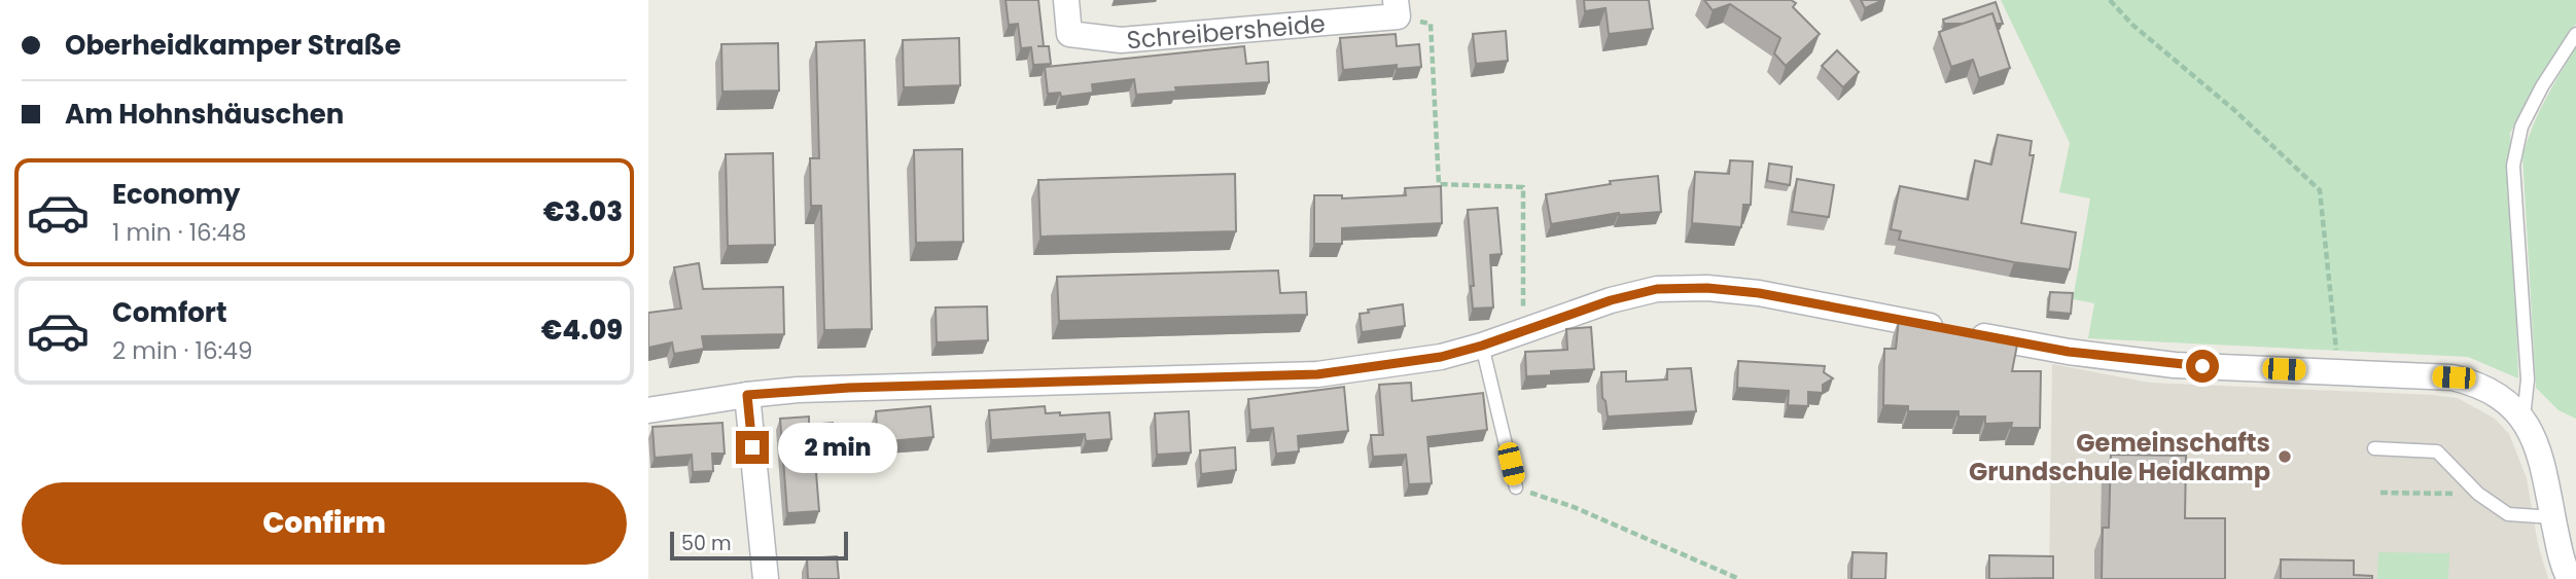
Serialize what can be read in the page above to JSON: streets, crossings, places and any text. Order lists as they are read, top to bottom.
{
  "streets": {
    "street": ["Schreibersheide"]
  },
  "places": ["Gemeinschafts Grundschule Heidkamp"],
  "scale_bar": "50 m",
  "page": {
    "banner": ["Oberheidkamper Straße", "Am Hohnshäuschen"],
    "list": [
      {
        "name": "Economy",
        "note": "1 min · 16:48",
        "value": "€3.03"
      },
      {
        "name": "Comfort",
        "note": "2 min · 16:49",
        "value": "€4.09"
      }
    ],
    "bubble": "2 min",
    "buttons": "Confirm",
    "scale": "50 m"
  }
}
